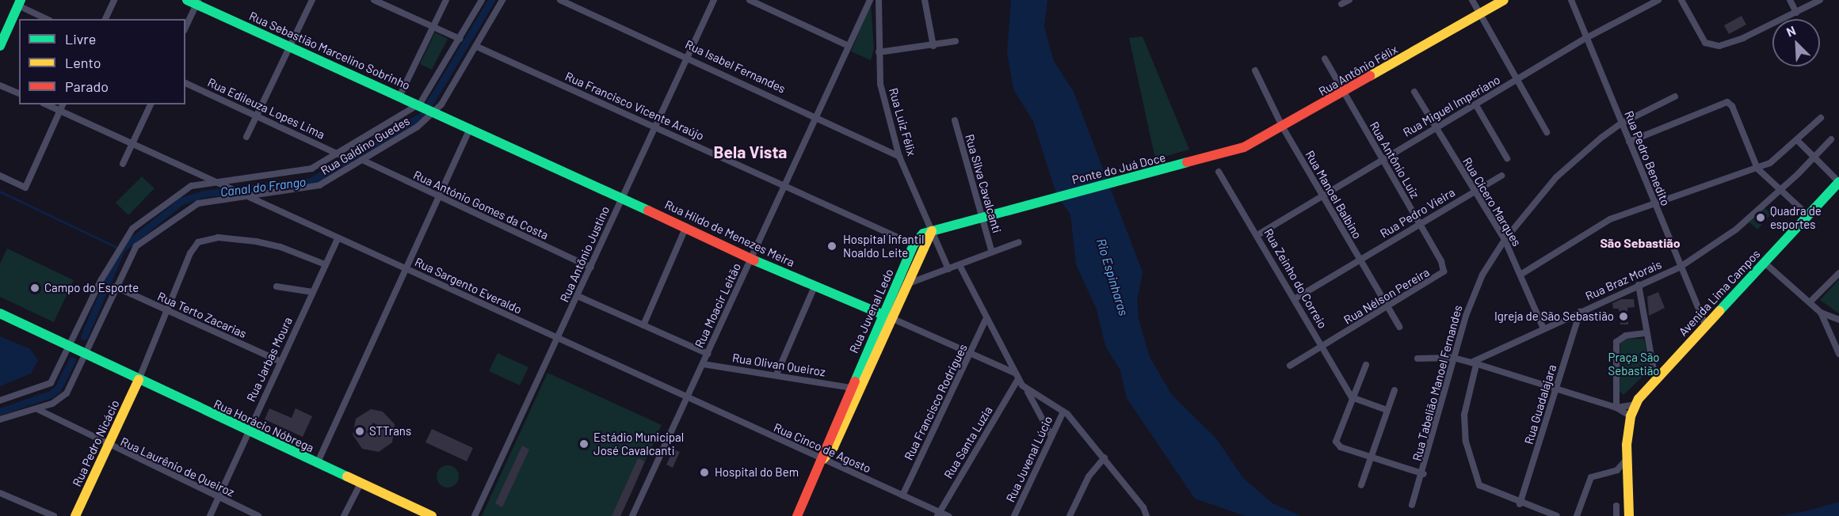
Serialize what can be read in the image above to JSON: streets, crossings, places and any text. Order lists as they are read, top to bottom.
{
  "streets": {
    "main road": [
      "Rua Sebastião Marcelino Sobrinho",
      "Rua Antônio Félix",
      "Ponte do Juá Doce",
      "Rua Hildo de Menezes Meira",
      "Avenida Lima Campos",
      "Rua Juvenal Ledo",
      "Rua Horácio Nóbrega",
      "Rua Pedro Nicácio"
    ],
    "street": [
      "Rua Isabel Fernandes",
      "Rua Francisco Vicente Araújo",
      "Rua Miguel Imperiano",
      "Rua Edileuza Lopes Lima",
      "Rua Luiz Félix",
      "Rua Galdino Guedes",
      "Rua Pedro Benedito",
      "Rua Antônio Luiz",
      "Rua Silva Cavalcanti",
      "Rua Manoel Balbino",
      "Rua Cícero Marques",
      "Rua António Gomes da Costa",
      "Rua Pedro Vieira",
      "Rua Antônio Justino",
      "Rua Zeinho do Correio",
      "Rua Braz Morais",
      "Rua Sargento Everaldo",
      "Rua Nélson Pereira",
      "Rua Moacir Leitão",
      "Rua Terto Zacarias",
      "Rua Jarbas Moura",
      "Rua Olivan Queiroz",
      "Rua Tabelião Manoel Fernandes",
      "Rua Francisco Rodrigues",
      "Rua Guadalajara",
      "Rua Santa Luzia",
      "Rua Cinco de Agosto",
      "Rua Juvenal Lúcio",
      "Rua Laurênio de Queiroz"
    ]
  },
  "crossings": [
    ["Rua Sebastião Marcelino Sobrinho", "Rua Galdino Guedes"],
    ["Rua Sebastião Marcelino Sobrinho", "Rua Hildo de Menezes Meira"],
    ["Rua Isabel Fernandes", "Rua Luiz Félix"],
    ["Rua Isabel Fernandes", "Rua Antônio Justino"],
    ["Rua Isabel Fernandes", "Rua Moacir Leitão"],
    ["Rua Antônio Félix", "Rua Antônio Luiz"],
    ["Rua Antônio Félix", "Ponte do Juá Doce"],
    ["Rua Antônio Félix", "Rua Manoel Balbino"],
    ["Rua Francisco Vicente Araújo", "Rua Galdino Guedes"],
    ["Rua Francisco Vicente Araújo", "Rua Antônio Justino"],
    ["Rua Francisco Vicente Araújo", "Rua Moacir Leitão"],
    ["Rua Francisco Vicente Araújo", "Rua Juvenal Ledo"],
    ["Rua Miguel Imperiano", "Rua Pedro Benedito"],
    ["Rua Miguel Imperiano", "Rua Antônio Luiz"],
    ["Rua Miguel Imperiano", "Rua Manoel Balbino"],
    ["Rua Miguel Imperiano", "Rua Cícero Marques"],
    ["Rua Miguel Imperiano", "Rua Zeinho do Correio"],
    ["Rua Edileuza Lopes Lima", "Rua Galdino Guedes"],
    ["Rua Luiz Félix", "Ponte do Juá Doce"],
    ["Rua Luiz Félix", "Rua Juvenal Ledo"],
    ["Rua Galdino Guedes", "Rua António Gomes da Costa"],
    ["Rua Galdino Guedes", "Rua Hildo de Menezes Meira"],
    ["Rua Galdino Guedes", "Rua Sargento Everaldo"],
    ["Rua Galdino Guedes", "Rua Terto Zacarias"],
    ["Rua Galdino Guedes", "Rua Horácio Nóbrega"],
    ["Rua Galdino Guedes", "Rua Laurênio de Queiroz"],
    ["Rua Pedro Benedito", "Rua Braz Morais"],
    ["Rua Pedro Benedito", "Avenida Lima Campos"],
    ["Rua Pedro Benedito", "Rua Tabelião Manoel Fernandes"],
    ["Rua Antônio Luiz", "Rua Pedro Vieira"],
    ["Rua Antônio Luiz", "Rua Nélson Pereira"],
    ["Ponte do Juá Doce", "Rua Silva Cavalcanti"],
    ["Ponte do Juá Doce", "Rua Juvenal Ledo"],
    ["Rua Manoel Balbino", "Rua Pedro Vieira"],
    ["Rua Manoel Balbino", "Rua Nélson Pereira"],
    ["Rua Cícero Marques", "Rua Pedro Vieira"],
    ["Rua Cícero Marques", "Rua Braz Morais"],
    ["Rua Cícero Marques", "Rua Tabelião Manoel Fernandes"],
    ["Rua António Gomes da Costa", "Rua Antônio Justino"],
    ["Rua Pedro Vieira", "Rua Zeinho do Correio"],
    ["Rua Hildo de Menezes Meira", "Rua Antônio Justino"],
    ["Rua Hildo de Menezes Meira", "Rua Moacir Leitão"],
    ["Rua Hildo de Menezes Meira", "Rua Juvenal Ledo"],
    ["Rua Hildo de Menezes Meira", "Rua Francisco Rodrigues"],
    ["Rua Hildo de Menezes Meira", "Rua Santa Luzia"],
    ["Rua Antônio Justino", "Rua Sargento Everaldo"],
    ["Rua Zeinho do Correio", "Rua Nélson Pereira"],
    ["Rua Braz Morais", "Rua Guadalajara"],
    ["Rua Sargento Everaldo", "Rua Moacir Leitão"],
    ["Rua Sargento Everaldo", "Rua Jarbas Moura"],
    ["Rua Sargento Everaldo", "Rua Cinco de Agosto"],
    ["Rua Moacir Leitão", "Rua Olivan Queiroz"],
    ["Rua Moacir Leitão", "Rua Cinco de Agosto"],
    ["Rua Juvenal Ledo", "Rua Olivan Queiroz"],
    ["Rua Juvenal Ledo", "Rua Cinco de Agosto"],
    ["Rua Terto Zacarias", "Rua Jarbas Moura"],
    ["Rua Jarbas Moura", "Rua Horácio Nóbrega"],
    ["Rua Jarbas Moura", "Rua Laurênio de Queiroz"],
    ["Rua Francisco Rodrigues", "Rua Cinco de Agosto"],
    ["Rua Horácio Nóbrega", "Rua Pedro Nicácio"],
    ["Rua Santa Luzia", "Rua Cinco de Agosto"],
    ["Rua Pedro Nicácio", "Rua Laurênio de Queiroz"]
  ],
  "districts": ["Bela Vista", "São Sebastião"],
  "water": ["Canal do Frango", "Rio Espinharas"],
  "parks": ["Praça São Sebastião"],
  "places": [
    "Quadra de esportes",
    "Hospital Infantil Noaldo Leite",
    "Campo do Esporte",
    "Igreja de São Sebastião",
    "STTrans",
    "Estádio Municipal José Cavalcanti",
    "Hospital do Bem"
  ],
  "legend": ["Livre", "Lento", "Parado"],
  "north": "top left"
}
